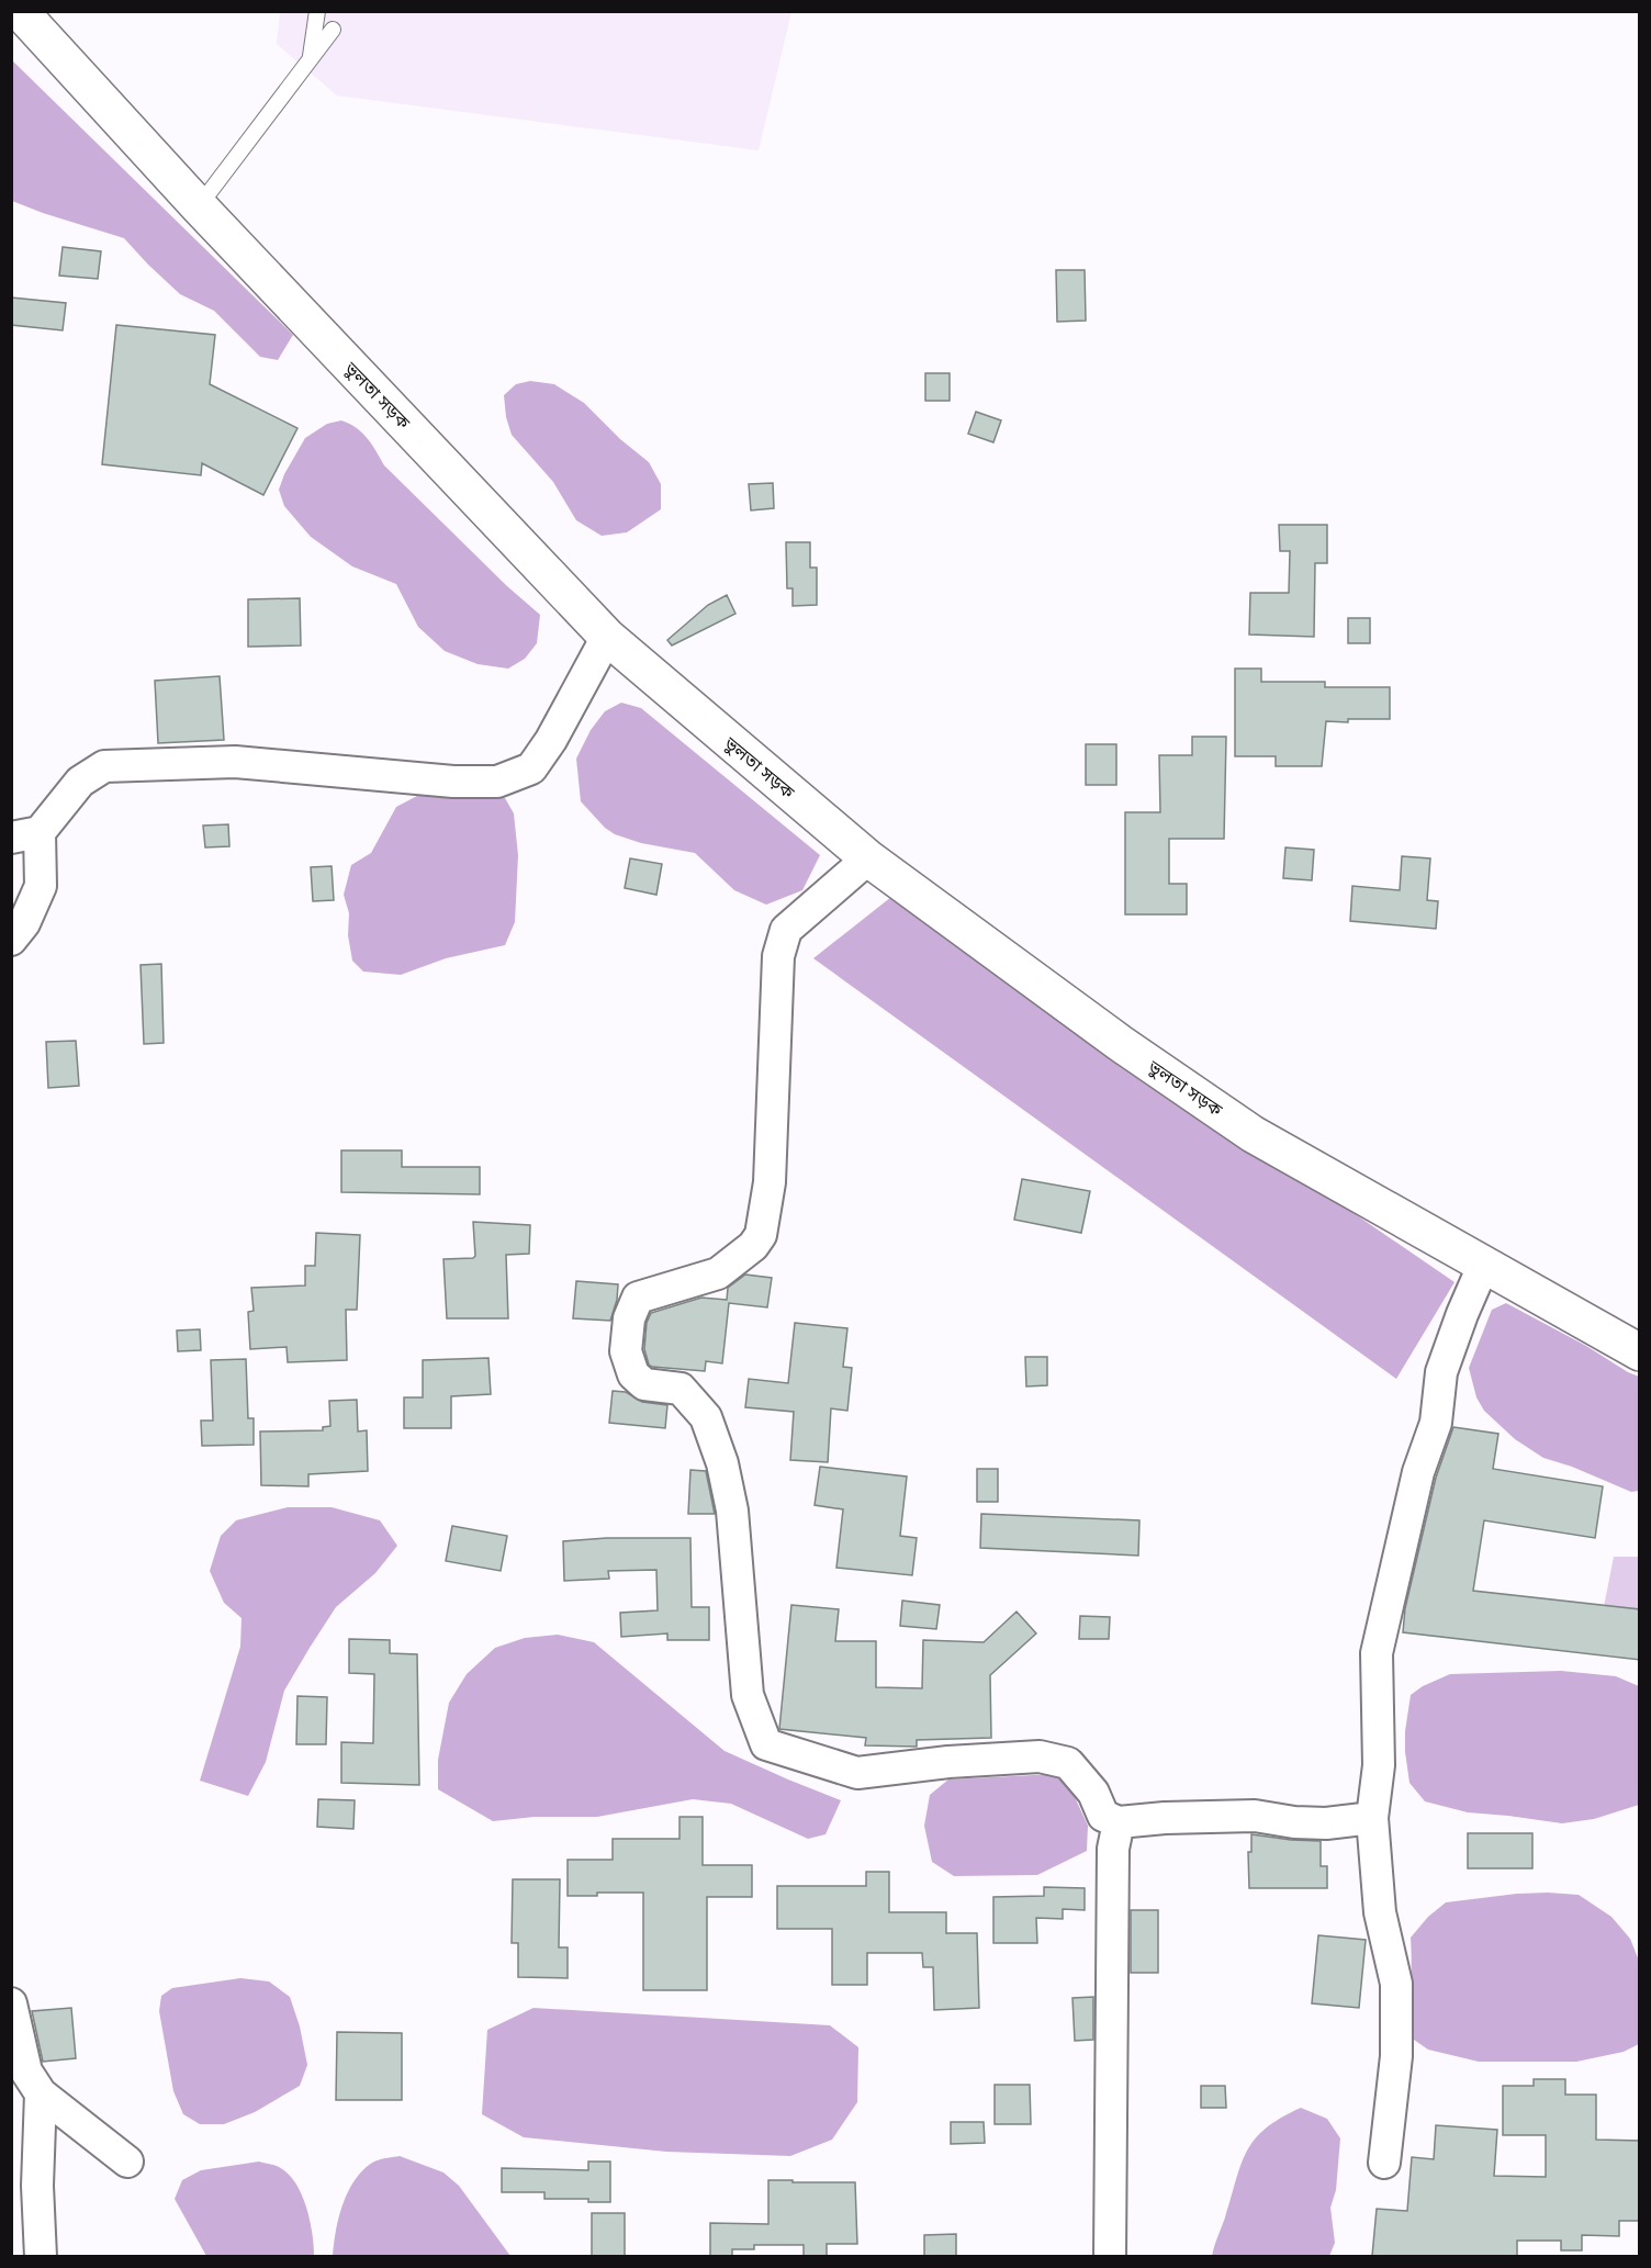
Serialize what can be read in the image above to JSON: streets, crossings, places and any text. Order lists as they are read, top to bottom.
{
  "streets": {
    "highway": ["ভুলতা সড়ক"]
  }
}
